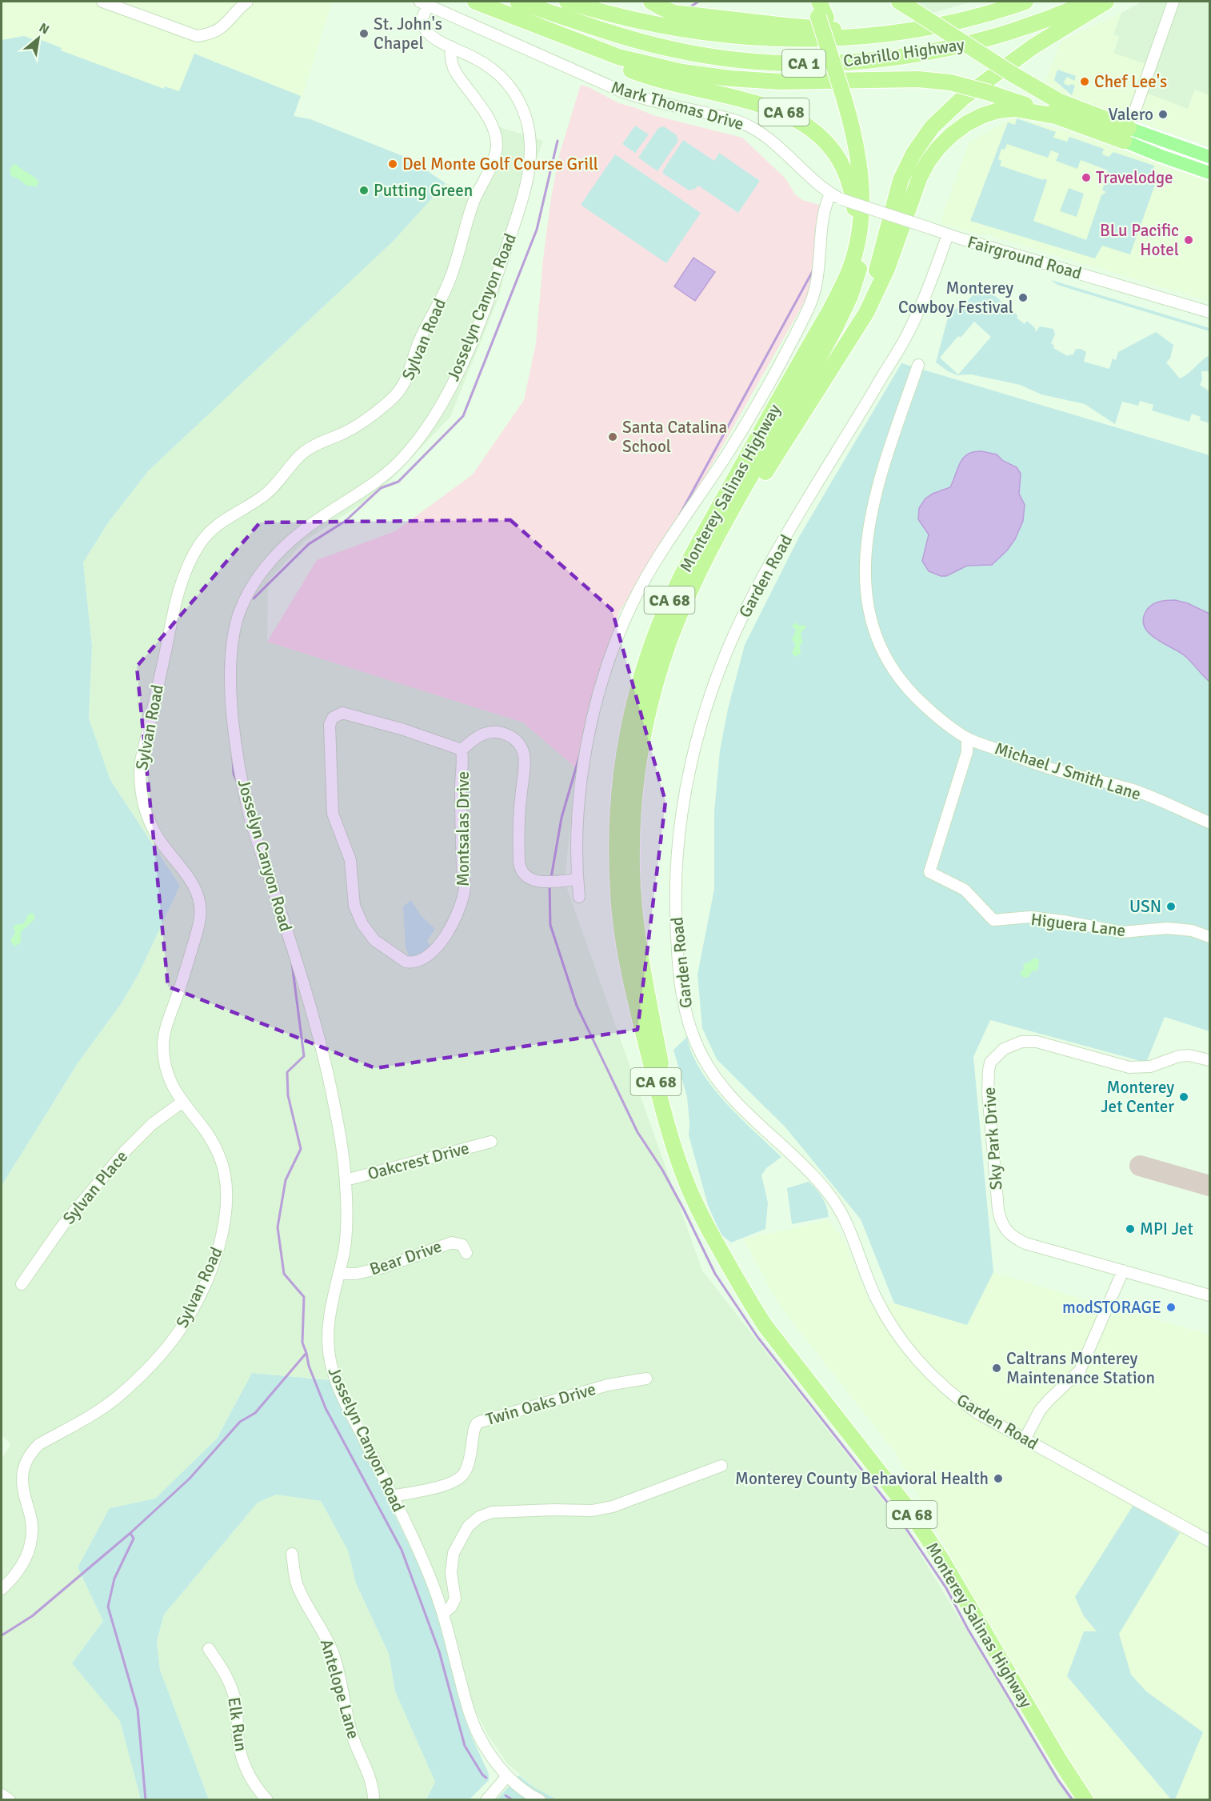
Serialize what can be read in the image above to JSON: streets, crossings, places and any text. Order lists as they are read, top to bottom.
{
  "streets": {
    "highway": [
      "Cabrillo Highway",
      "CA 1",
      "CA 68",
      "Monterey Salinas Highway"
    ],
    "street": [
      "Mark Thomas Drive",
      "Fairground Road",
      "Josselyn Canyon Road",
      "Sylvan Road",
      "Garden Road",
      "Michael J Smith Lane",
      "Montsalas Drive",
      "Higuera Lane",
      "Sky Park Drive",
      "Oakcrest Drive",
      "Sylvan Place",
      "Bear Drive",
      "Twin Oaks Drive",
      "Antelope Lane",
      "Elk Run"
    ]
  },
  "crossings": [
    ["Mark Thomas Drive", "Fairground Road"],
    ["Mark Thomas Drive", "Josselyn Canyon Road"],
    ["CA 68", "Monterey Salinas Highway"],
    ["Fairground Road", "Garden Road"],
    ["Josselyn Canyon Road", "Sylvan Road"],
    ["Josselyn Canyon Road", "Oakcrest Drive"],
    ["Josselyn Canyon Road", "Bear Drive"],
    ["Josselyn Canyon Road", "Twin Oaks Drive"],
    ["Sylvan Road", "Sylvan Place"],
    ["Michael J Smith Lane", "Higuera Lane"]
  ],
  "places": [
    "St. John's Chapel",
    "Chef Lee's",
    "Valero",
    "Del Monte Golf Course Grill",
    "Travelodge",
    "Putting Green",
    "BLu Pacific Hotel",
    "Monterey Cowboy Festival",
    "Santa Catalina School",
    "USN",
    "Monterey Jet Center",
    "MPI Jet",
    "modSTORAGE",
    "Caltrans Monterey Maintenance Station",
    "Monterey County Behavioral Health"
  ],
  "north": "top right"
}
